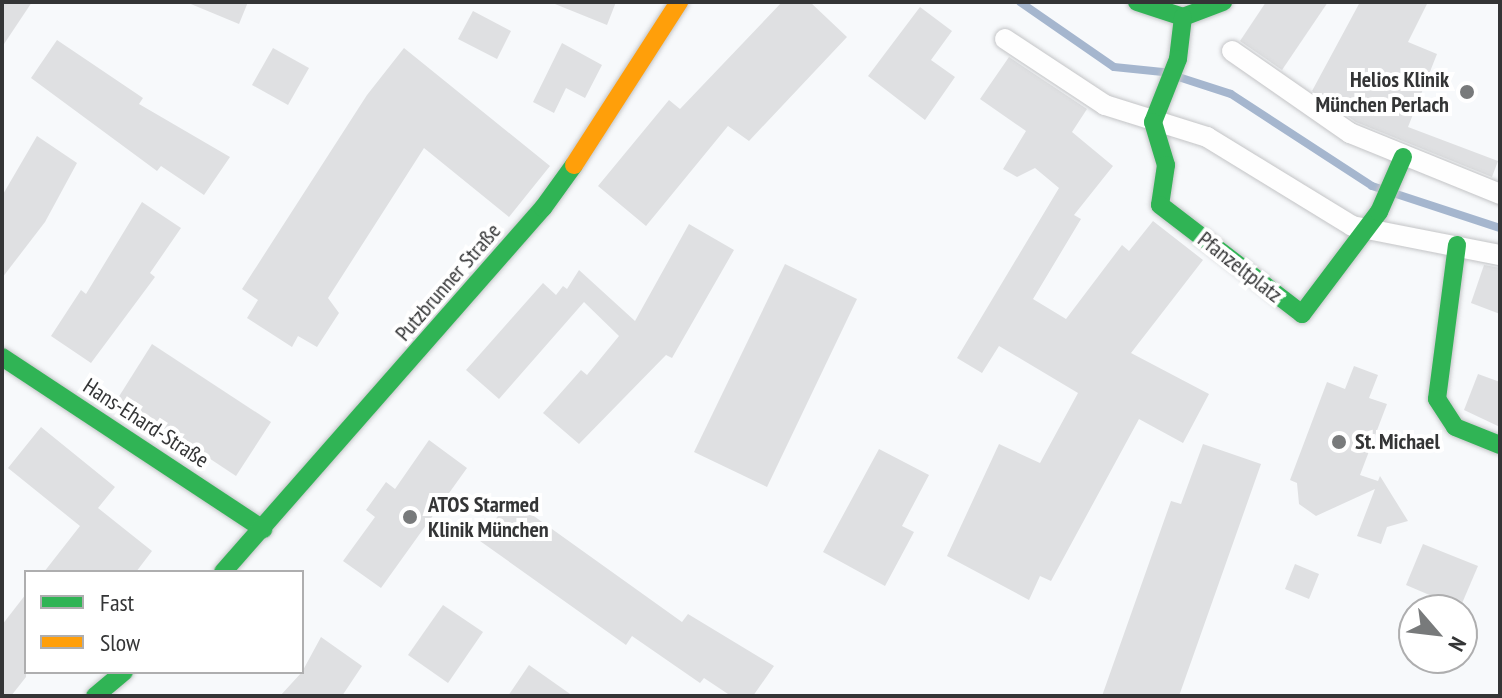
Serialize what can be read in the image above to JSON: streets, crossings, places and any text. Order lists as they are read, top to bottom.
{
  "streets": {
    "street": ["Pfanzeltplatz", "Putzbrunner Straße", "Hans-Ehard-Straße"]
  },
  "crossings": [
    ["Putzbrunner Straße", "Hans-Ehard-Straße"]
  ],
  "places": ["Helios Klinik München Perlach", "St. Michael", "ATOS Starmed Klinik München"],
  "legend": ["Fast", "Slow"],
  "north": "bottom right"
}
